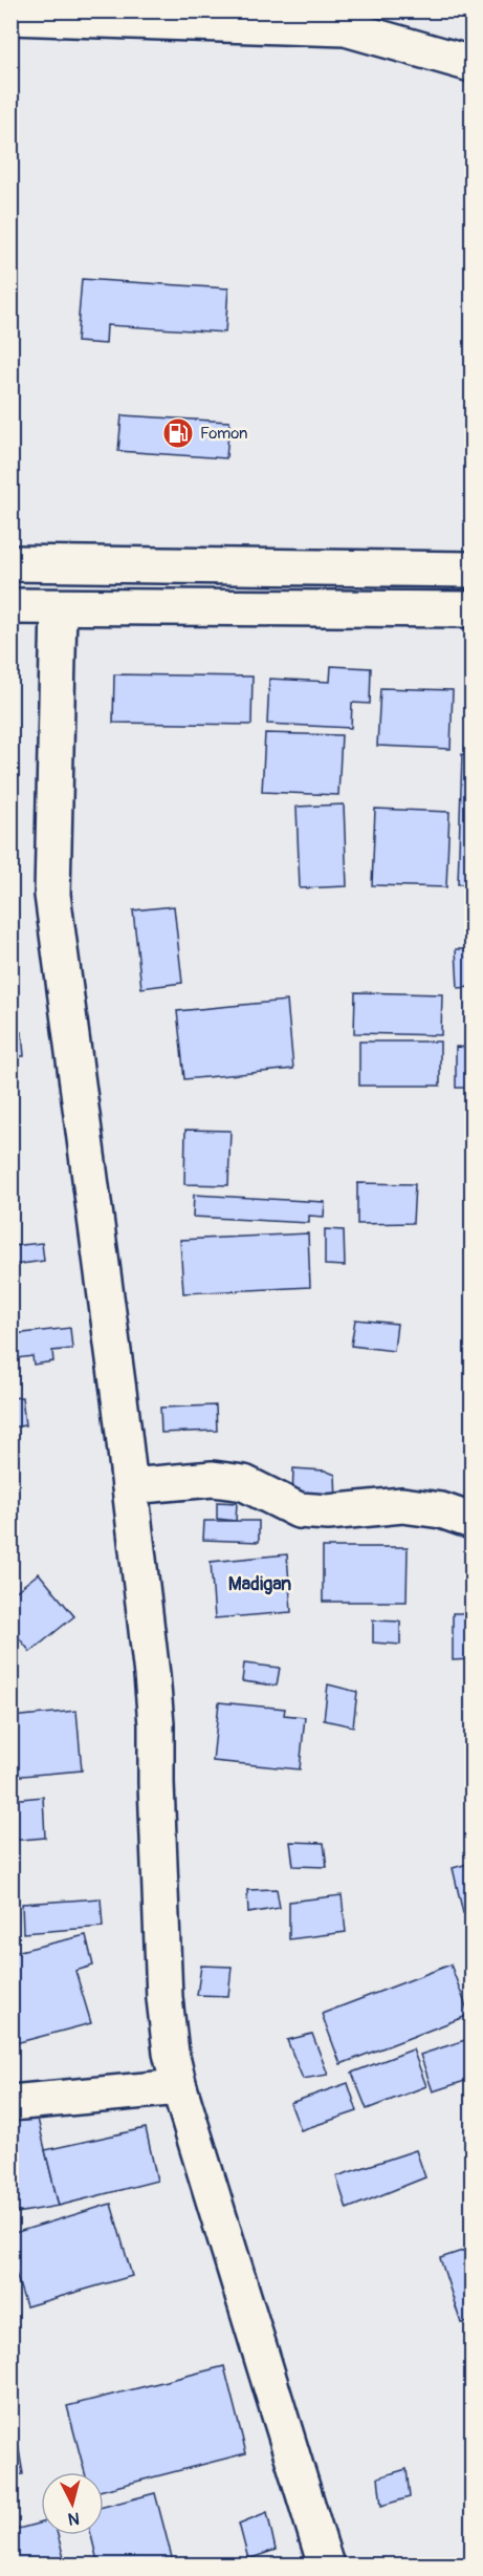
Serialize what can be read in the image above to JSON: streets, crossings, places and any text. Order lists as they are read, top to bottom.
{
  "districts": ["Madigan"],
  "places": {
    "fuel station": ["Fomon"]
  },
  "north": "bottom"
}
